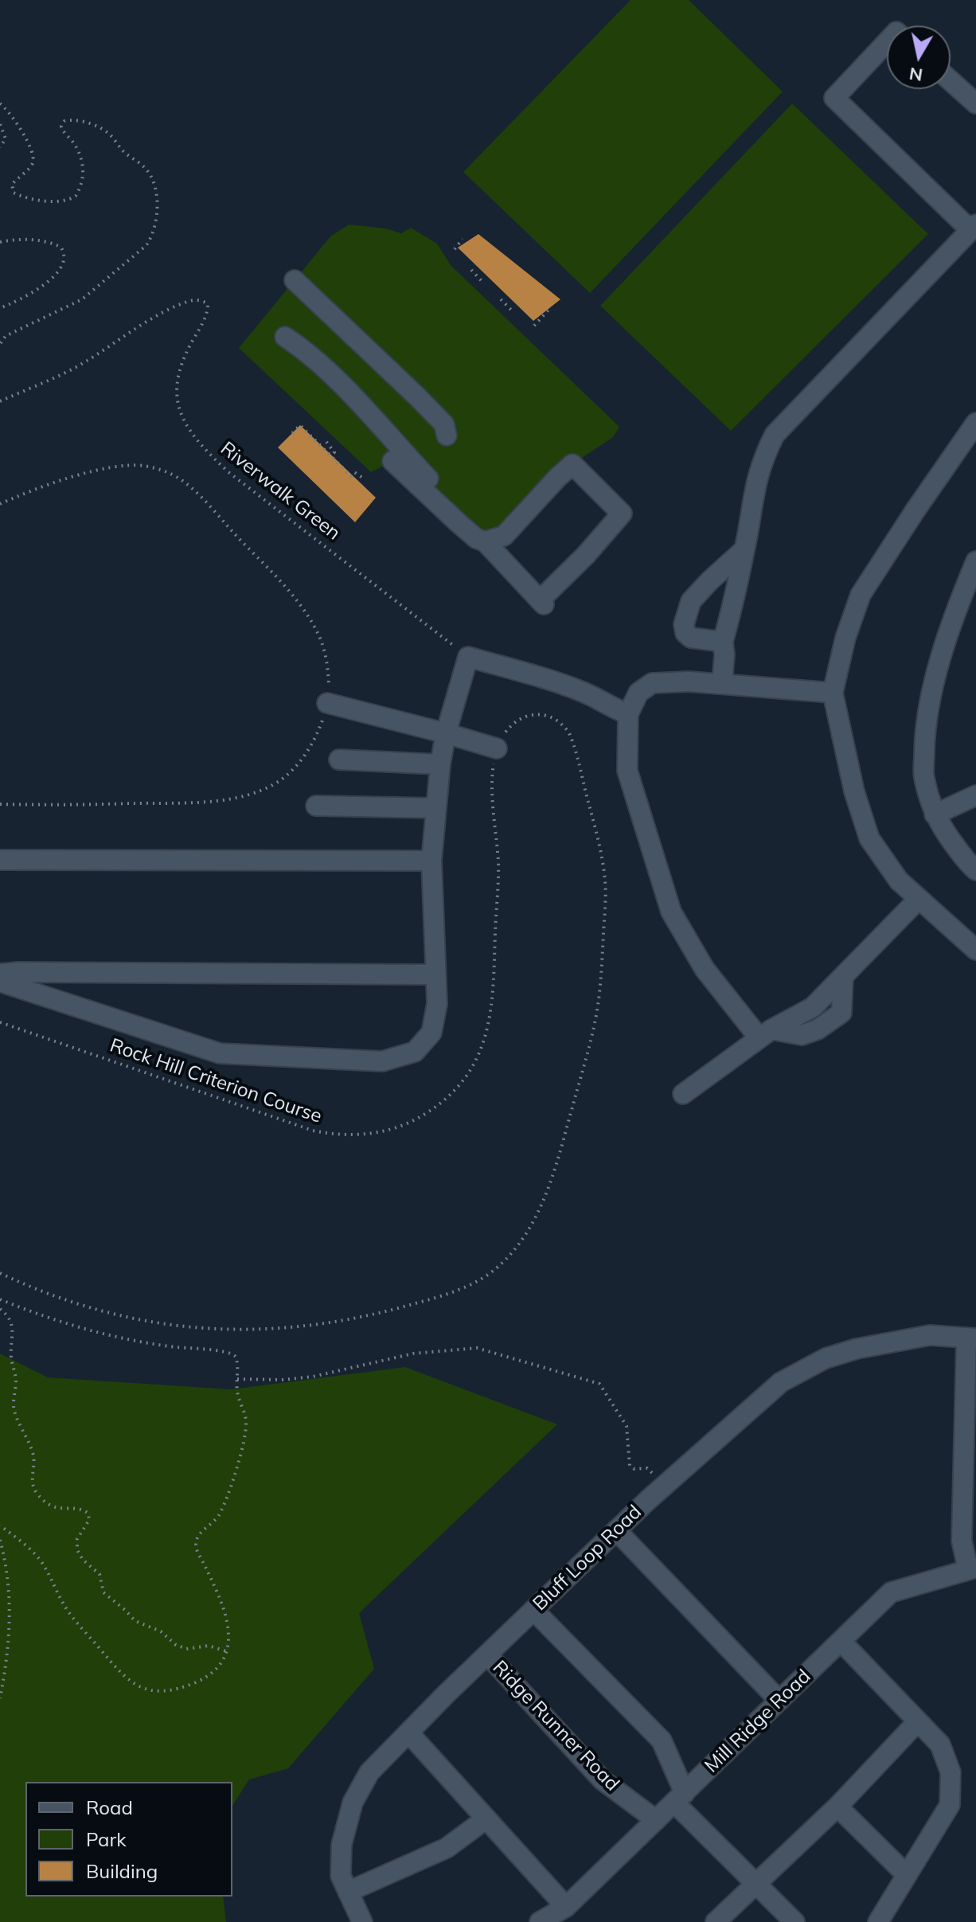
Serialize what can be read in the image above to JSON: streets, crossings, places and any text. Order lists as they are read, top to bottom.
{
  "streets": {
    "street": ["Bluff Loop Road", "Mill Ridge Road", "Ridge Runner Road"],
    "path": ["Riverwalk Green", "Rock Hill Criterion Course"]
  },
  "crossings": [
    ["Bluff Loop Road", "Ridge Runner Road"],
    ["Mill Ridge Road", "Ridge Runner Road"]
  ],
  "legend": ["Road", "Park", "Building"],
  "north": "bottom"
}
